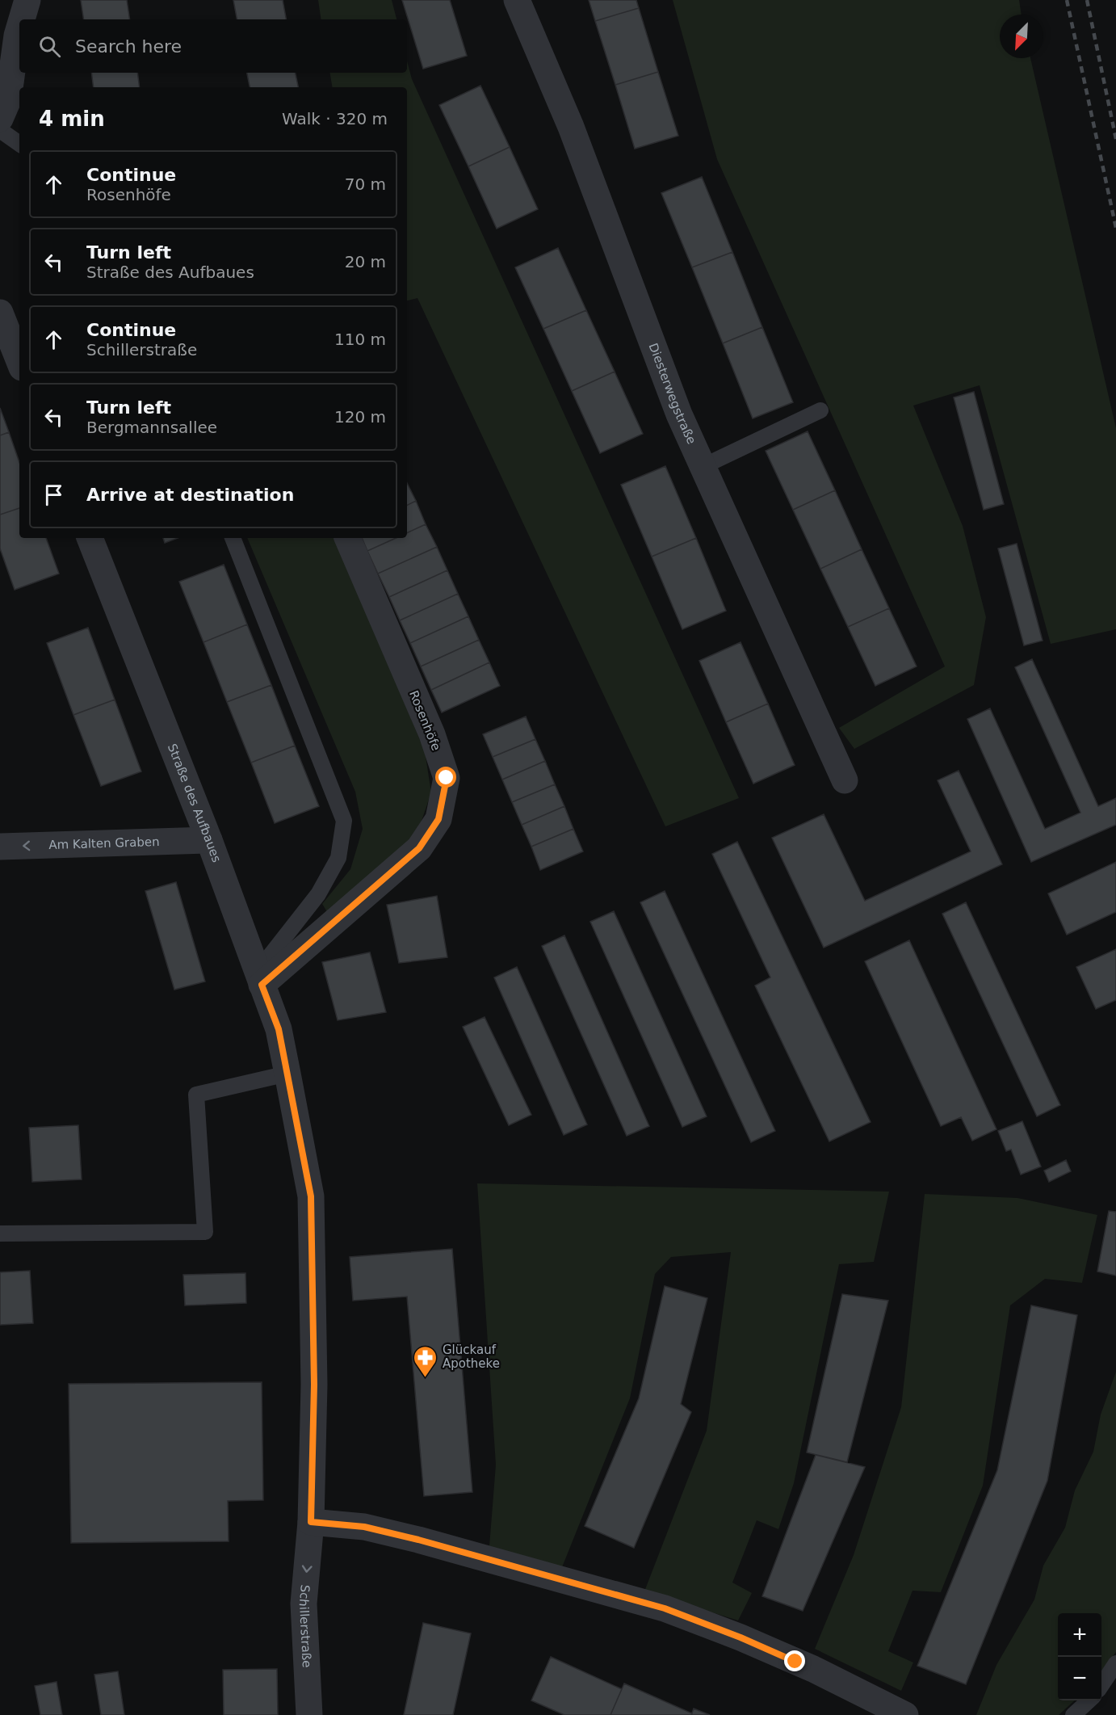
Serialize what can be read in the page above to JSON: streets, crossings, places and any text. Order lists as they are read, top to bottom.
{
  "streets": {
    "street": [
      "Diesterwegstraße",
      "Rosenhöfe",
      "Straße des Aufbaues",
      "Am Kalten Graben",
      "Schillerstraße"
    ]
  },
  "crossings": [
    ["Rosenhöfe", "Straße des Aufbaues"],
    ["Straße des Aufbaues", "Am Kalten Graben"],
    ["Straße des Aufbaues", "Schillerstraße"]
  ],
  "one_way": ["Am Kalten Graben"],
  "places": {
    "pharmacy": ["Glückauf Apotheke"]
  },
  "north": "bottom left",
  "page": {
    "search": "Search here",
    "heading": ["4 min", "Walk · 320 m"],
    "list": [
      ["Continue", "Rosenhöfe", "70 m"],
      ["Turn left", "Straße des Aufbaues", "20 m"],
      ["Continue", "Schillerstraße", "110 m"],
      ["Turn left", "Bergmannsallee", "120 m"],
      "Arrive at destination"
    ],
    "map_buttons": ["+", "−"]
  }
}
